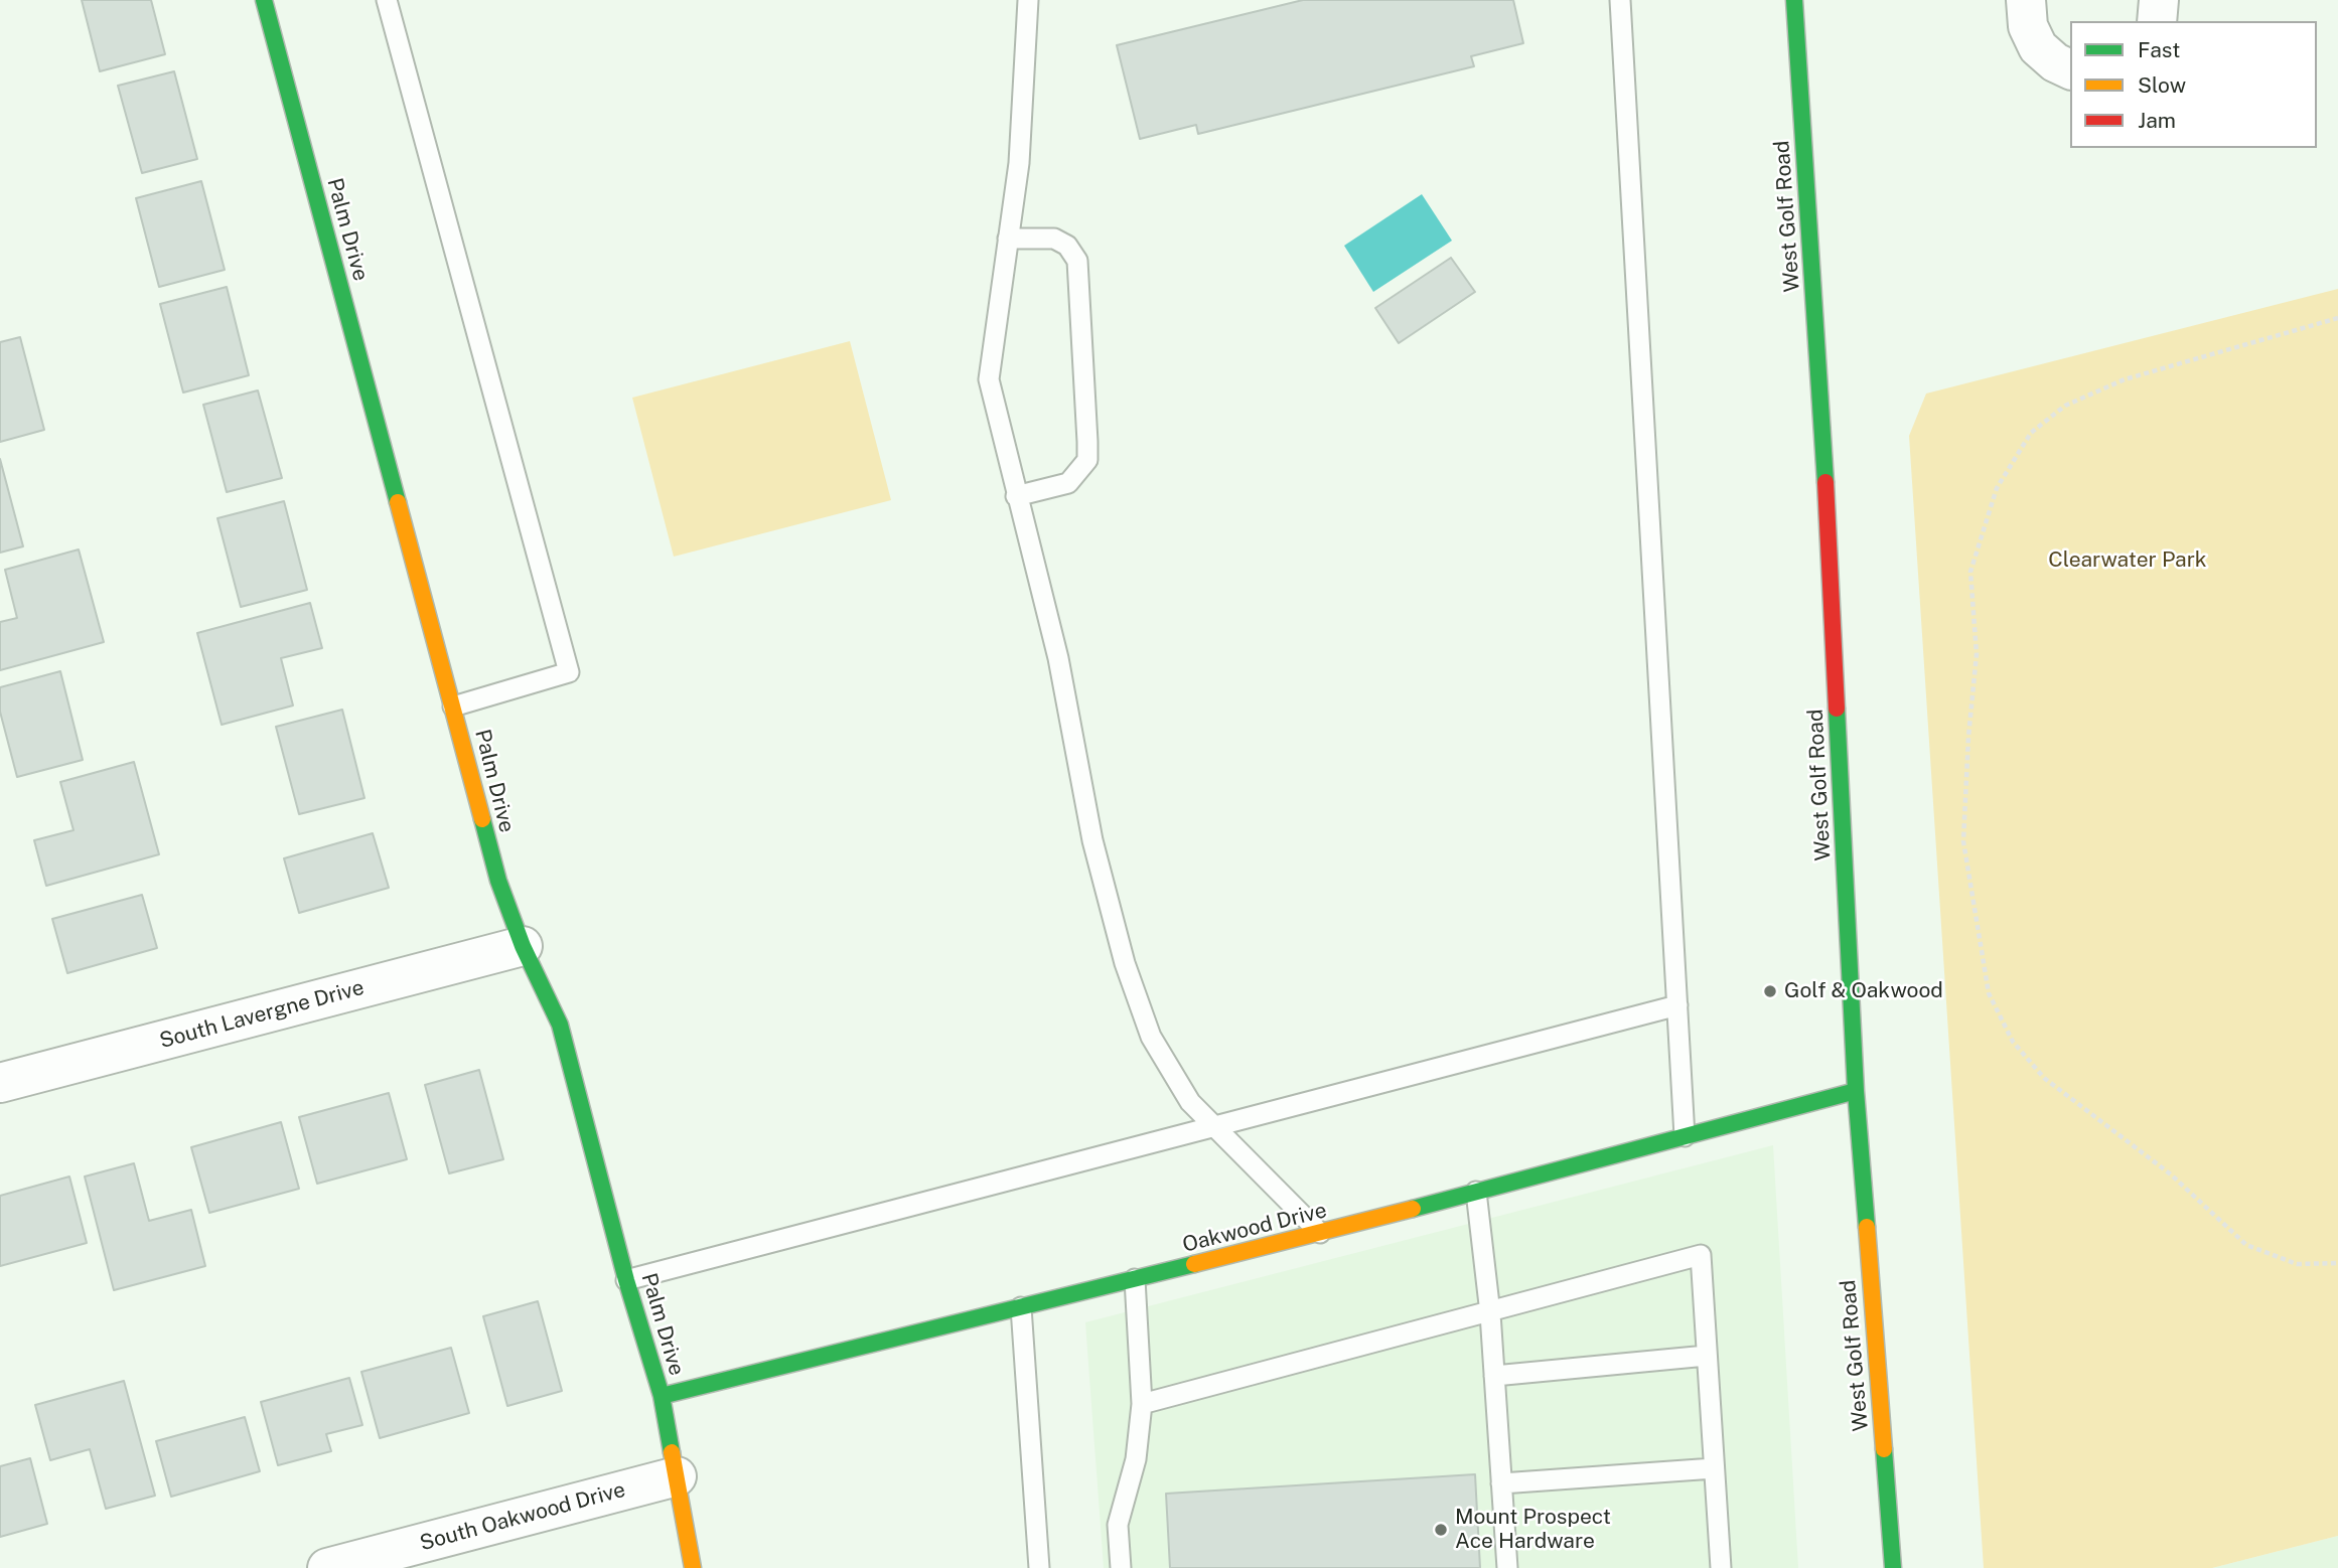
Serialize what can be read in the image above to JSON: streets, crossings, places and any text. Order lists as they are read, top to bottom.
{
  "streets": {
    "street": [
      "West Golf Road",
      "Palm Drive",
      "South Lavergne Drive",
      "Oakwood Drive",
      "South Oakwood Drive"
    ]
  },
  "crossings": [
    ["West Golf Road", "Oakwood Drive"],
    ["Palm Drive", "South Lavergne Drive"],
    ["Palm Drive", "Oakwood Drive"],
    ["Palm Drive", "South Oakwood Drive"]
  ],
  "parks": ["Clearwater Park"],
  "places": ["Golf & Oakwood", "Mount Prospect Ace Hardware"],
  "legend": ["Fast", "Slow", "Jam"]
}
